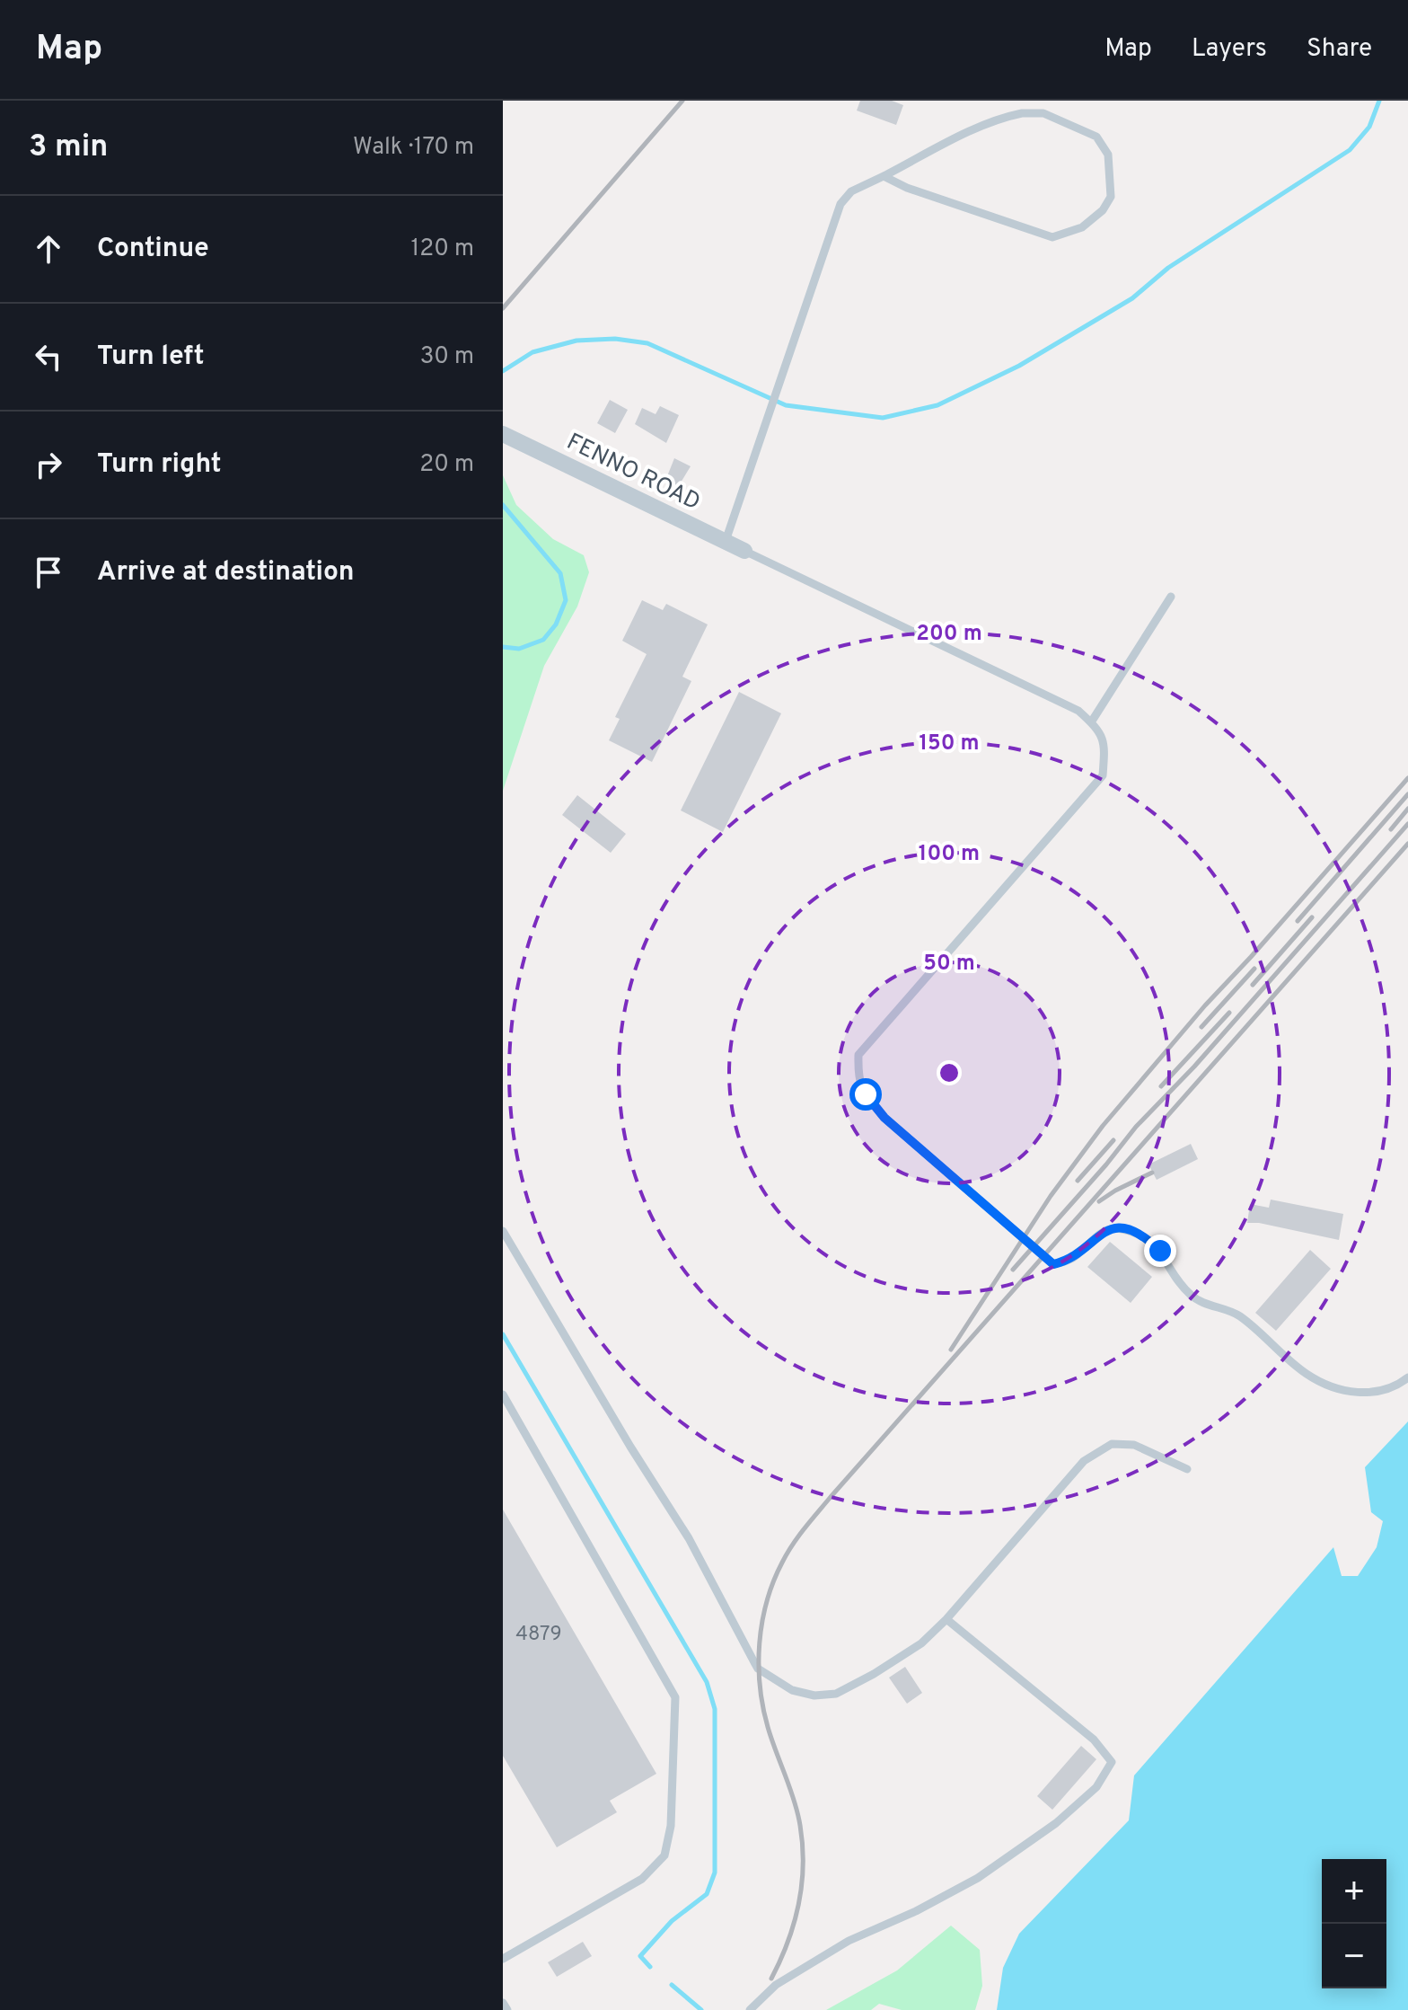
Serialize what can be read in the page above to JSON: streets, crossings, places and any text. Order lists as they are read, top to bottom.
{
  "streets": {
    "street": ["FENNO ROAD"]
  },
  "house_numbers": ["4879"],
  "page": {
    "header": "Map",
    "nav": ["Map", "Layers", "Share"],
    "heading": ["3 min", "Walk · 170 m"],
    "list": [
      ["Continue", "120 m"],
      ["Turn left", "30 m"],
      ["Turn right", "20 m"],
      "Arrive at destination"
    ],
    "map_buttons": ["+", "−"]
  },
  "rings": [
    "200 m",
    "150 m",
    "100 m",
    "50 m"
  ]
}
